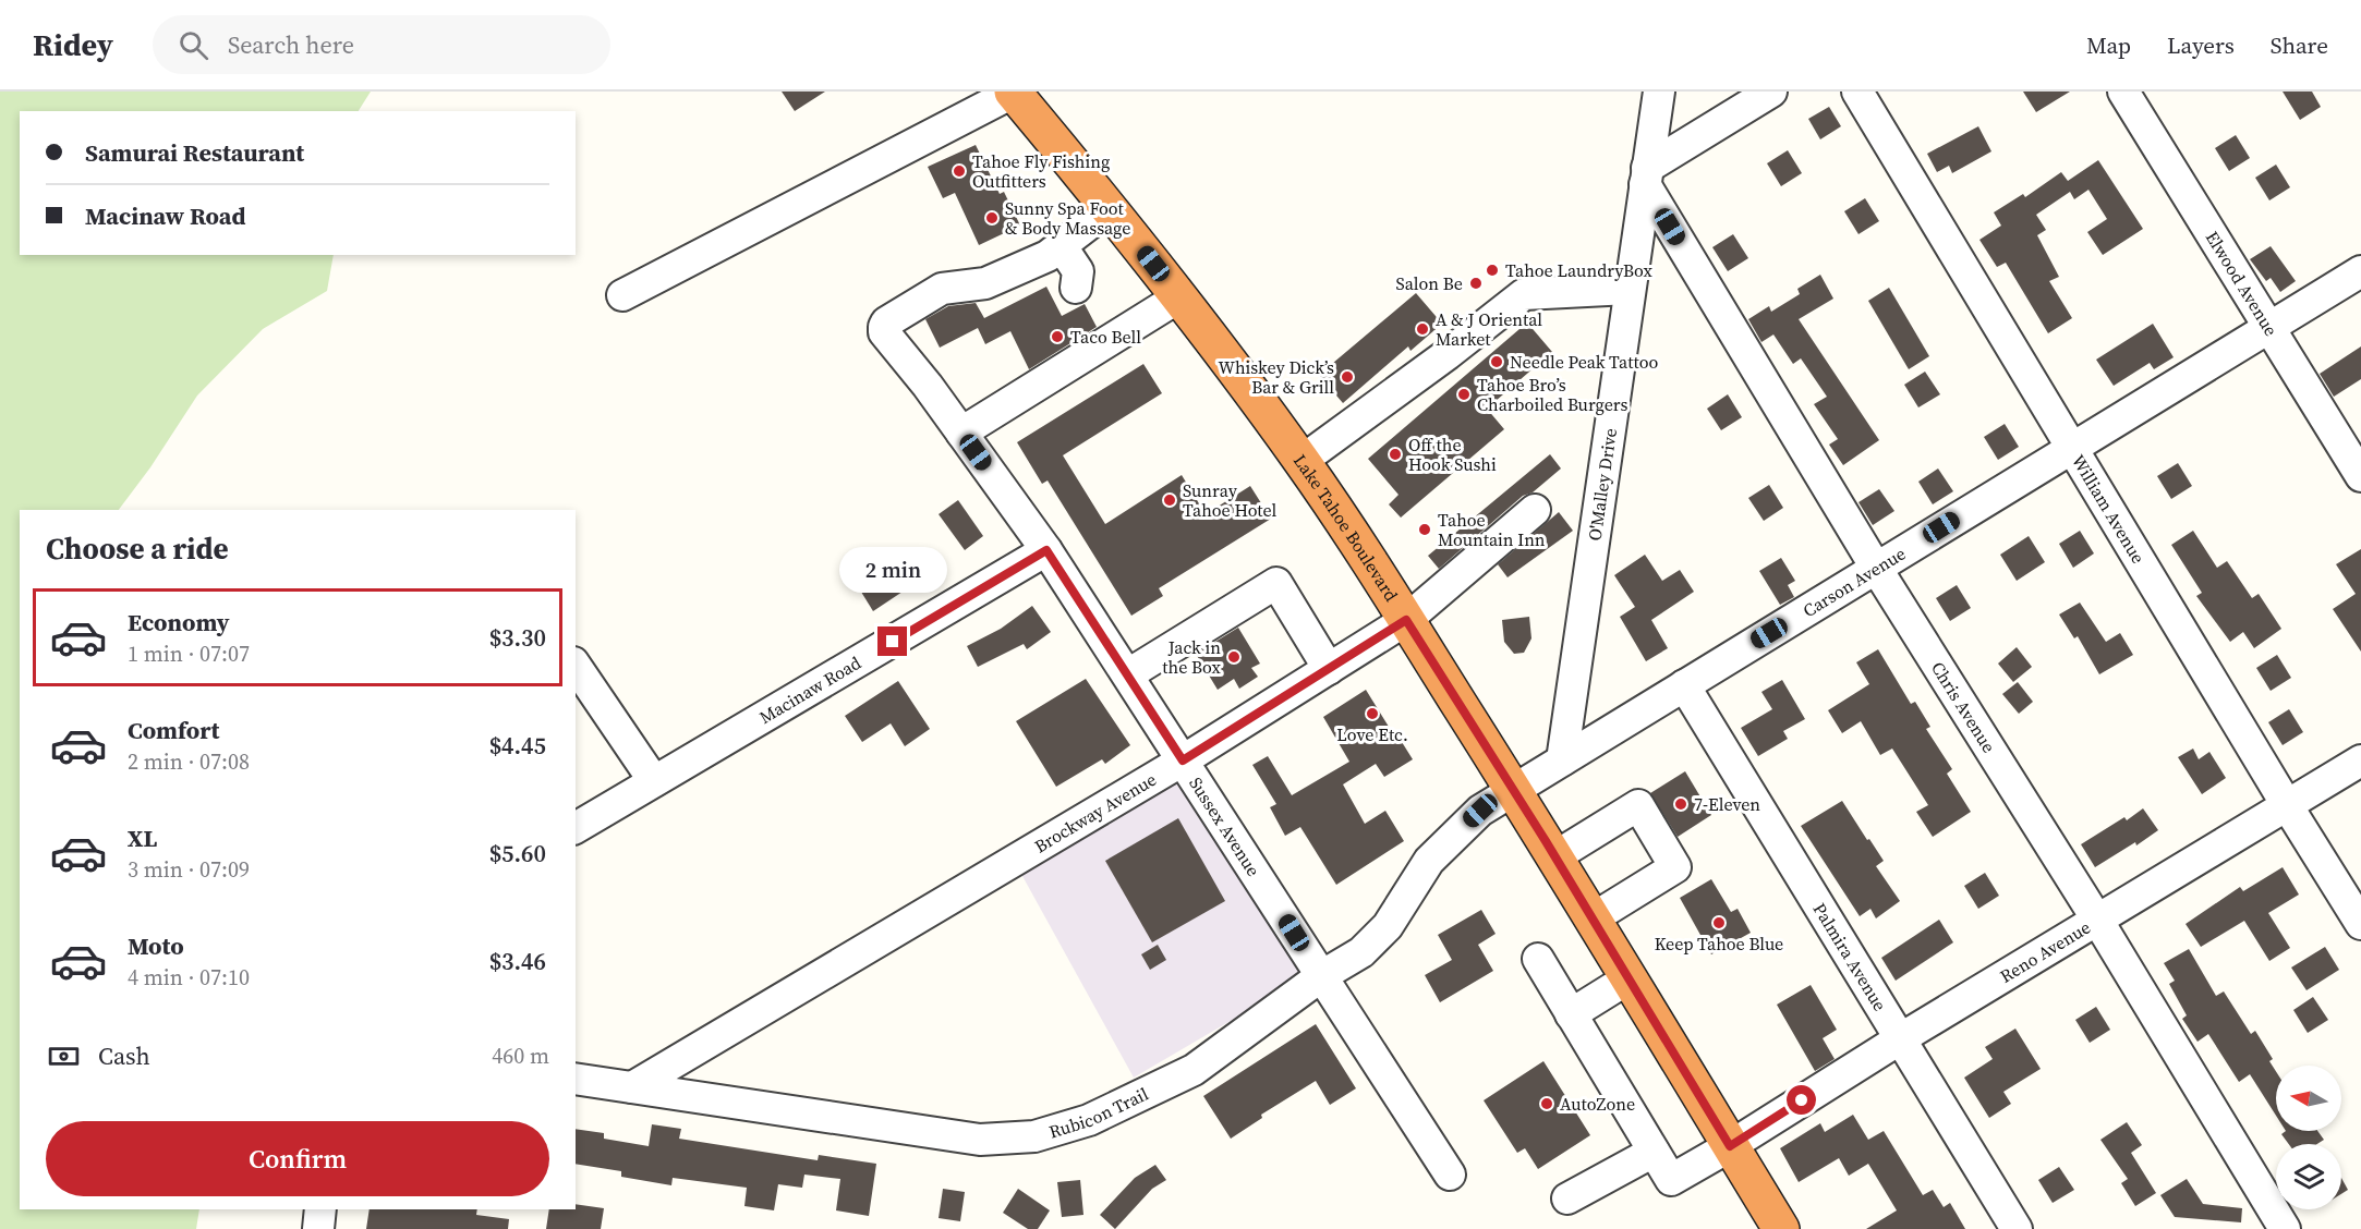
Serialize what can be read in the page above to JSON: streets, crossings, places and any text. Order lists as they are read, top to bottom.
{
  "streets": {
    "highway": ["Lake Tahoe Boulevard"],
    "street": [
      "Elwood Avenue",
      "O'Malley Drive",
      "William Avenue",
      "Carson Avenue",
      "Macinaw Road",
      "Chris Avenue",
      "Brockway Avenue",
      "Sussex Avenue",
      "Reno Avenue",
      "Palmira Avenue",
      "Rubicon Trail"
    ]
  },
  "crossings": [
    ["Elwood Avenue", "Carson Avenue"],
    ["O'Malley Drive", "Carson Avenue"],
    ["O'Malley Drive", "Chris Avenue"],
    ["William Avenue", "Carson Avenue"],
    ["William Avenue", "Reno Avenue"],
    ["Lake Tahoe Boulevard", "Carson Avenue"],
    ["Lake Tahoe Boulevard", "Brockway Avenue"],
    ["Lake Tahoe Boulevard", "Reno Avenue"],
    ["Lake Tahoe Boulevard", "Rubicon Trail"],
    ["Carson Avenue", "Chris Avenue"],
    ["Carson Avenue", "Palmira Avenue"],
    ["Carson Avenue", "Rubicon Trail"],
    ["Macinaw Road", "Sussex Avenue"],
    ["Chris Avenue", "Reno Avenue"],
    ["Brockway Avenue", "Sussex Avenue"],
    ["Brockway Avenue", "Rubicon Trail"],
    ["Sussex Avenue", "Rubicon Trail"],
    ["Reno Avenue", "Palmira Avenue"]
  ],
  "places": [
    "Tahoe Fly Fishing Outfitters",
    "Sunny Spa Foot & Body Massage",
    "Tahoe LaundryBox",
    "Salon Be",
    "A & J Oriental Market",
    "Taco Bell",
    "Needle Peak Tattoo",
    "Whiskey Dick’s Bar & Grill",
    "Tahoe Bro’s Charboiled Burgers",
    "Off the Hook Sushi",
    "Sunray Tahoe Hotel",
    "Tahoe Mountain Inn",
    "Jack in the Box",
    "Love Etc.",
    "7-Eleven",
    "Keep Tahoe Blue",
    "AutoZone"
  ],
  "north": "left",
  "page": {
    "header": "Ridey",
    "search": "Search here",
    "nav": ["Map", "Layers", "Share"],
    "banner": ["Samurai Restaurant", "Macinaw Road"],
    "heading": "Choose a ride",
    "bubble": "2 min",
    "list": [
      {
        "name": "Economy",
        "note": "1 min · 07:07",
        "value": "$3.30"
      },
      {
        "name": "Comfort",
        "note": "2 min · 07:08",
        "value": "$4.45"
      },
      {
        "name": "XL",
        "note": "3 min · 07:09",
        "value": "$5.60"
      },
      {
        "name": "Moto",
        "note": "4 min · 07:10",
        "value": "$3.46"
      }
    ],
    "pay": ["Cash", "460 m"],
    "buttons": "Confirm"
  }
}
